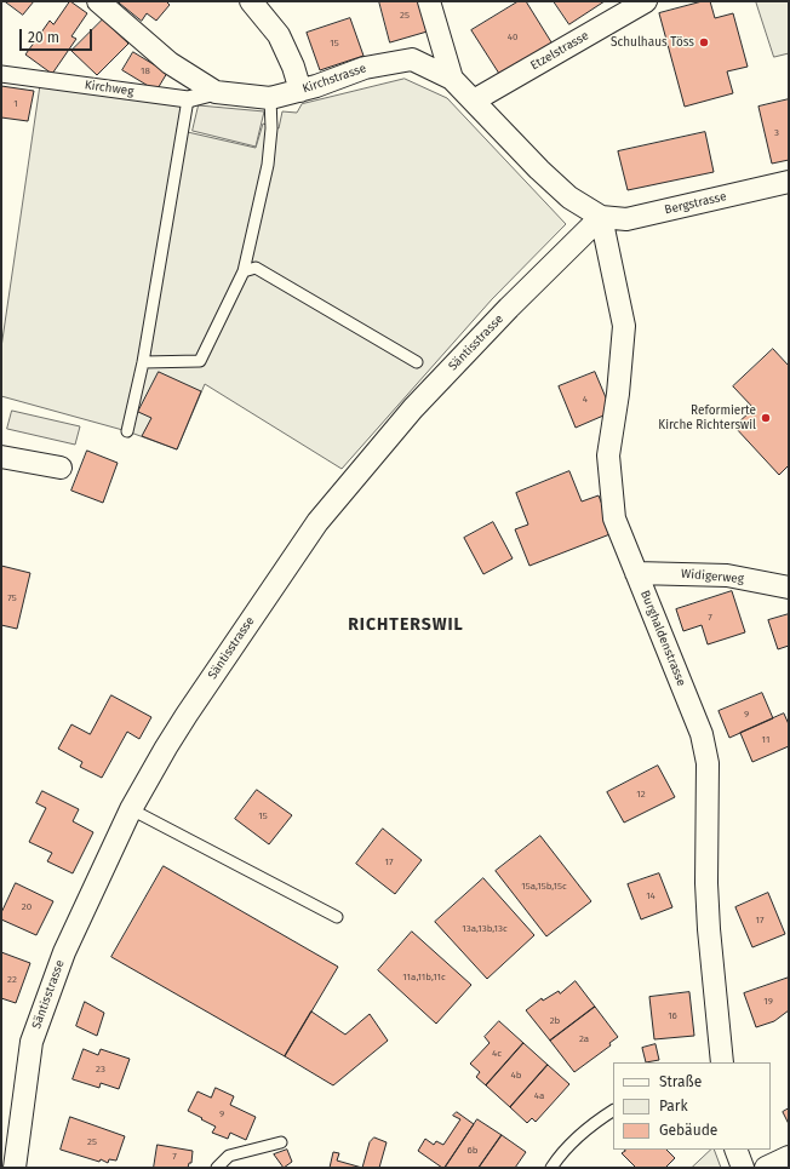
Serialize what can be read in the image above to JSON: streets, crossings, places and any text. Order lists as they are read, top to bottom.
{
  "streets": {
    "street": [
      "Etzelstrasse",
      "Kirchstrasse",
      "Kirchweg",
      "Bergstrasse",
      "Säntisstrasse",
      "Widigerweg",
      "Burghaldenstrasse"
    ]
  },
  "crossings": [
    ["Etzelstrasse", "Kirchstrasse"],
    ["Kirchstrasse", "Kirchweg"],
    ["Kirchstrasse", "Bergstrasse"],
    ["Kirchstrasse", "Säntisstrasse"],
    ["Kirchstrasse", "Burghaldenstrasse"],
    ["Bergstrasse", "Säntisstrasse"],
    ["Bergstrasse", "Burghaldenstrasse"],
    ["Säntisstrasse", "Burghaldenstrasse"],
    ["Widigerweg", "Burghaldenstrasse"]
  ],
  "districts": ["RICHTERSWIL"],
  "places": ["Schulhaus Töss", "Reformierte Kirche Richterswil"],
  "house_numbers": [
    "25",
    "40",
    "15",
    "18",
    "1",
    "3",
    "4",
    "75",
    "7",
    "9",
    "11",
    "12",
    "15",
    "17",
    "15a,15b,15c",
    "14",
    "20",
    "17",
    "13a,13b,13c",
    "11a,11b,11c",
    "22",
    "19",
    "16",
    "2b",
    "2a",
    "4c",
    "23",
    "4b",
    "4a",
    "9",
    "25",
    "6b",
    "7"
  ],
  "legend": ["Straße", "Park", "Gebäude"],
  "scale_bar": "20 m"
}
